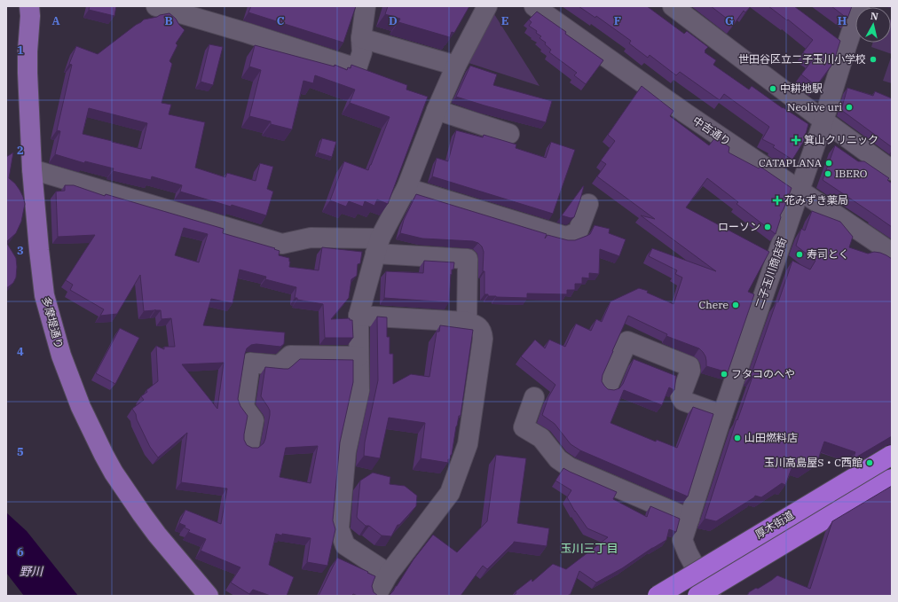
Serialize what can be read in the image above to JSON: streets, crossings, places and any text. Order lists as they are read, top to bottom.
{
  "streets": {
    "highway": ["厚木街道"],
    "main road": ["多摩堤通り"],
    "street": ["中吉通り", "二子玉川商店街"]
  },
  "crossings": [
    ["中吉通り", "二子玉川商店街"]
  ],
  "districts": ["玉川三丁目"],
  "water": ["野川"],
  "places": {
    "other": [
      "世田谷区立二子玉川小学校",
      "中耕地駅",
      "Neolive uri",
      "CATAPLANA",
      "IBERO",
      "ローソン",
      "寿司とく",
      "Chere",
      "フタコのへや",
      "山田燃料店",
      "玉川高島屋S・C西館"
    ],
    "health": ["箕山クリニック", "花みずき薬局"]
  },
  "north": "top",
  "grid": {
    "columns": [
      "A",
      "B",
      "C",
      "D",
      "E",
      "F",
      "G",
      "H"
    ],
    "rows": [
      "1",
      "2",
      "3",
      "4",
      "5",
      "6"
    ]
  }
}
